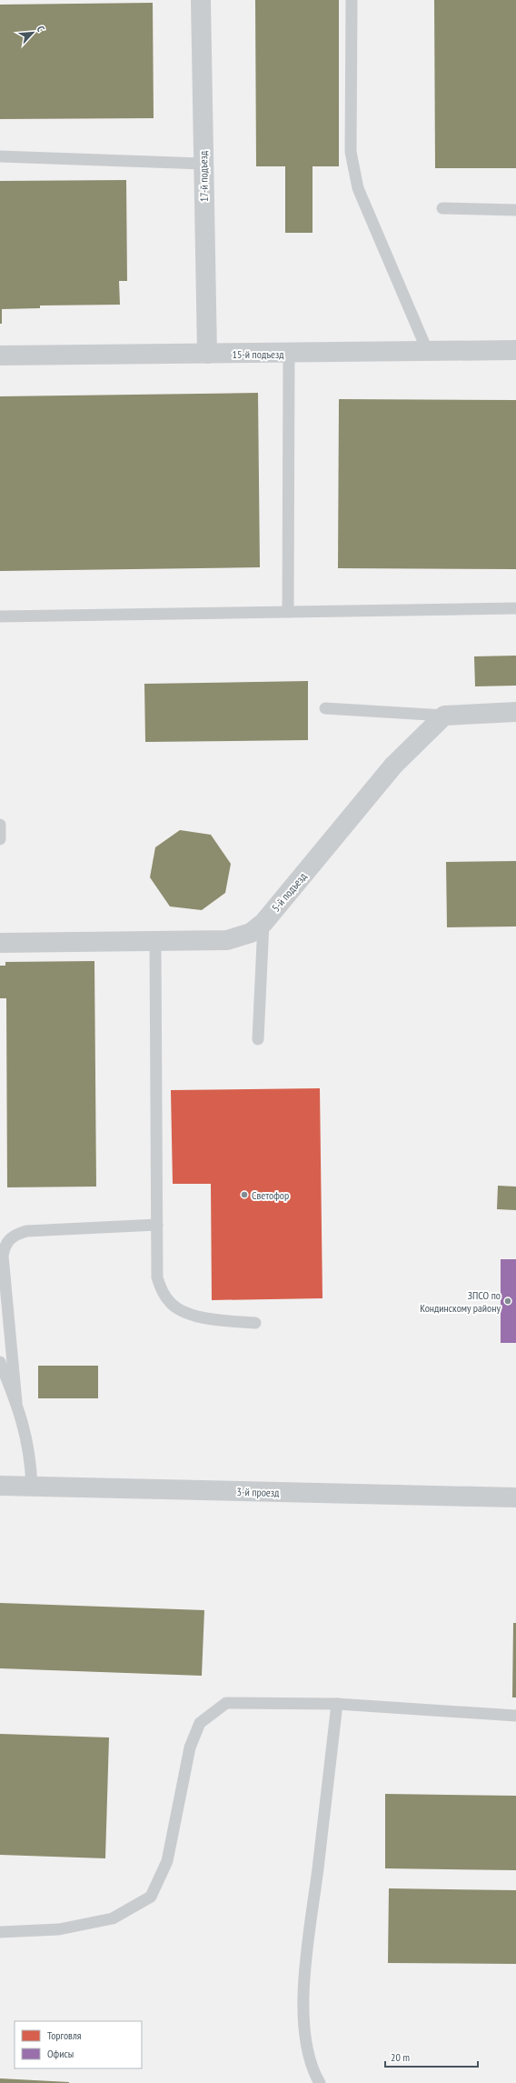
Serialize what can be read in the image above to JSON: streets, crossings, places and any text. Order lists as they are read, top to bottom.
{
  "streets": {
    "street": [
      "17-й подъезд",
      "15-й подъезд",
      "5-й подъезд",
      "3-й проезд"
    ]
  },
  "crossings": [
    ["17-й подъезд", "15-й подъезд"]
  ],
  "places": ["Светофор", "ЗПСО по Кондинскому району"],
  "legend": ["Торговля", "Офисы"],
  "scale_bar": "20 m",
  "north": "top right"
}
